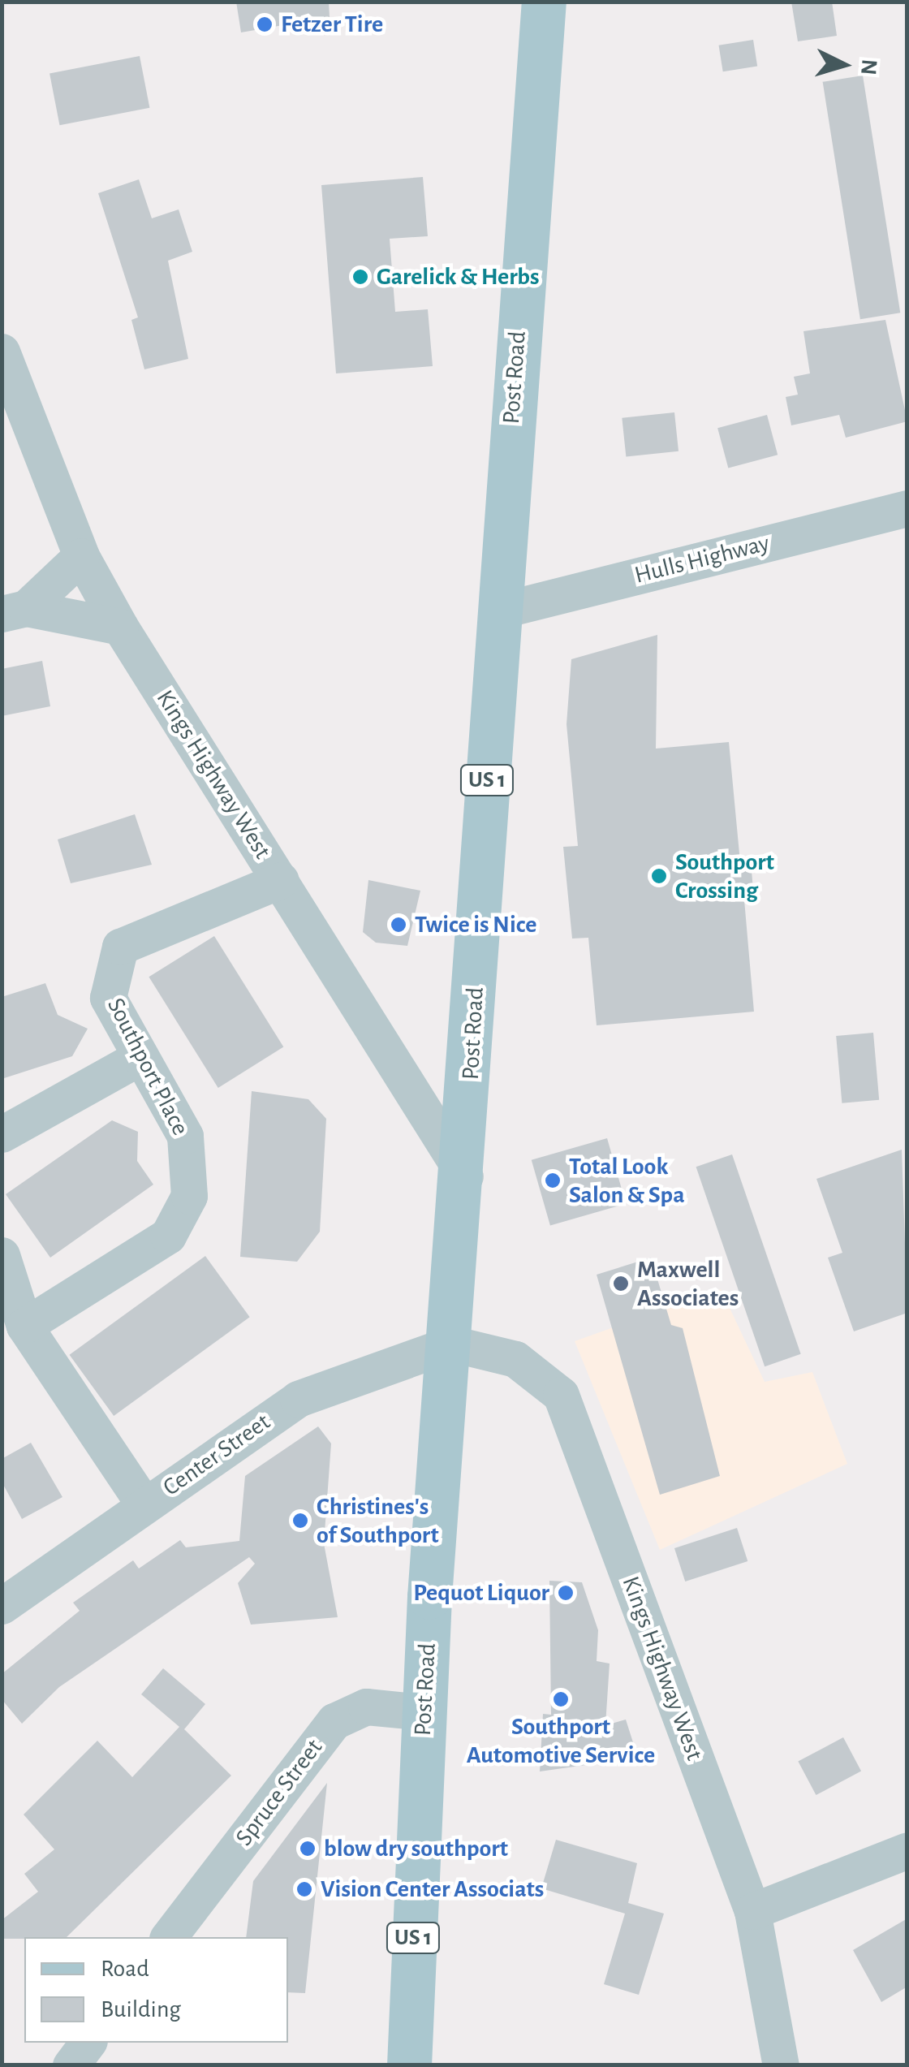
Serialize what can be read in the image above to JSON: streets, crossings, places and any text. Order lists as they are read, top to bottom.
{
  "streets": {
    "main road": ["Post Road", "US 1"],
    "street": [
      "Hulls Highway",
      "Kings Highway West",
      "Southport Place",
      "Center Street",
      "Spruce Street"
    ]
  },
  "crossings": [
    ["Post Road", "Hulls Highway"],
    ["Post Road", "Kings Highway West"],
    ["Post Road", "Center Street"],
    ["Post Road", "Spruce Street"],
    ["Kings Highway West", "Southport Place"],
    ["Kings Highway West", "Center Street"]
  ],
  "places": [
    "Fetzer Tire",
    "Garelick & Herbs",
    "Southport Crossing",
    "Twice is Nice",
    "Total Look Salon & Spa",
    "Maxwell Associates",
    "Christines's of Southport",
    "Pequot Liquor",
    "Southport Automotive Service",
    "blow dry southport",
    "Vision Center Associats"
  ],
  "legend": ["Road", "Building"],
  "north": "right"
}
